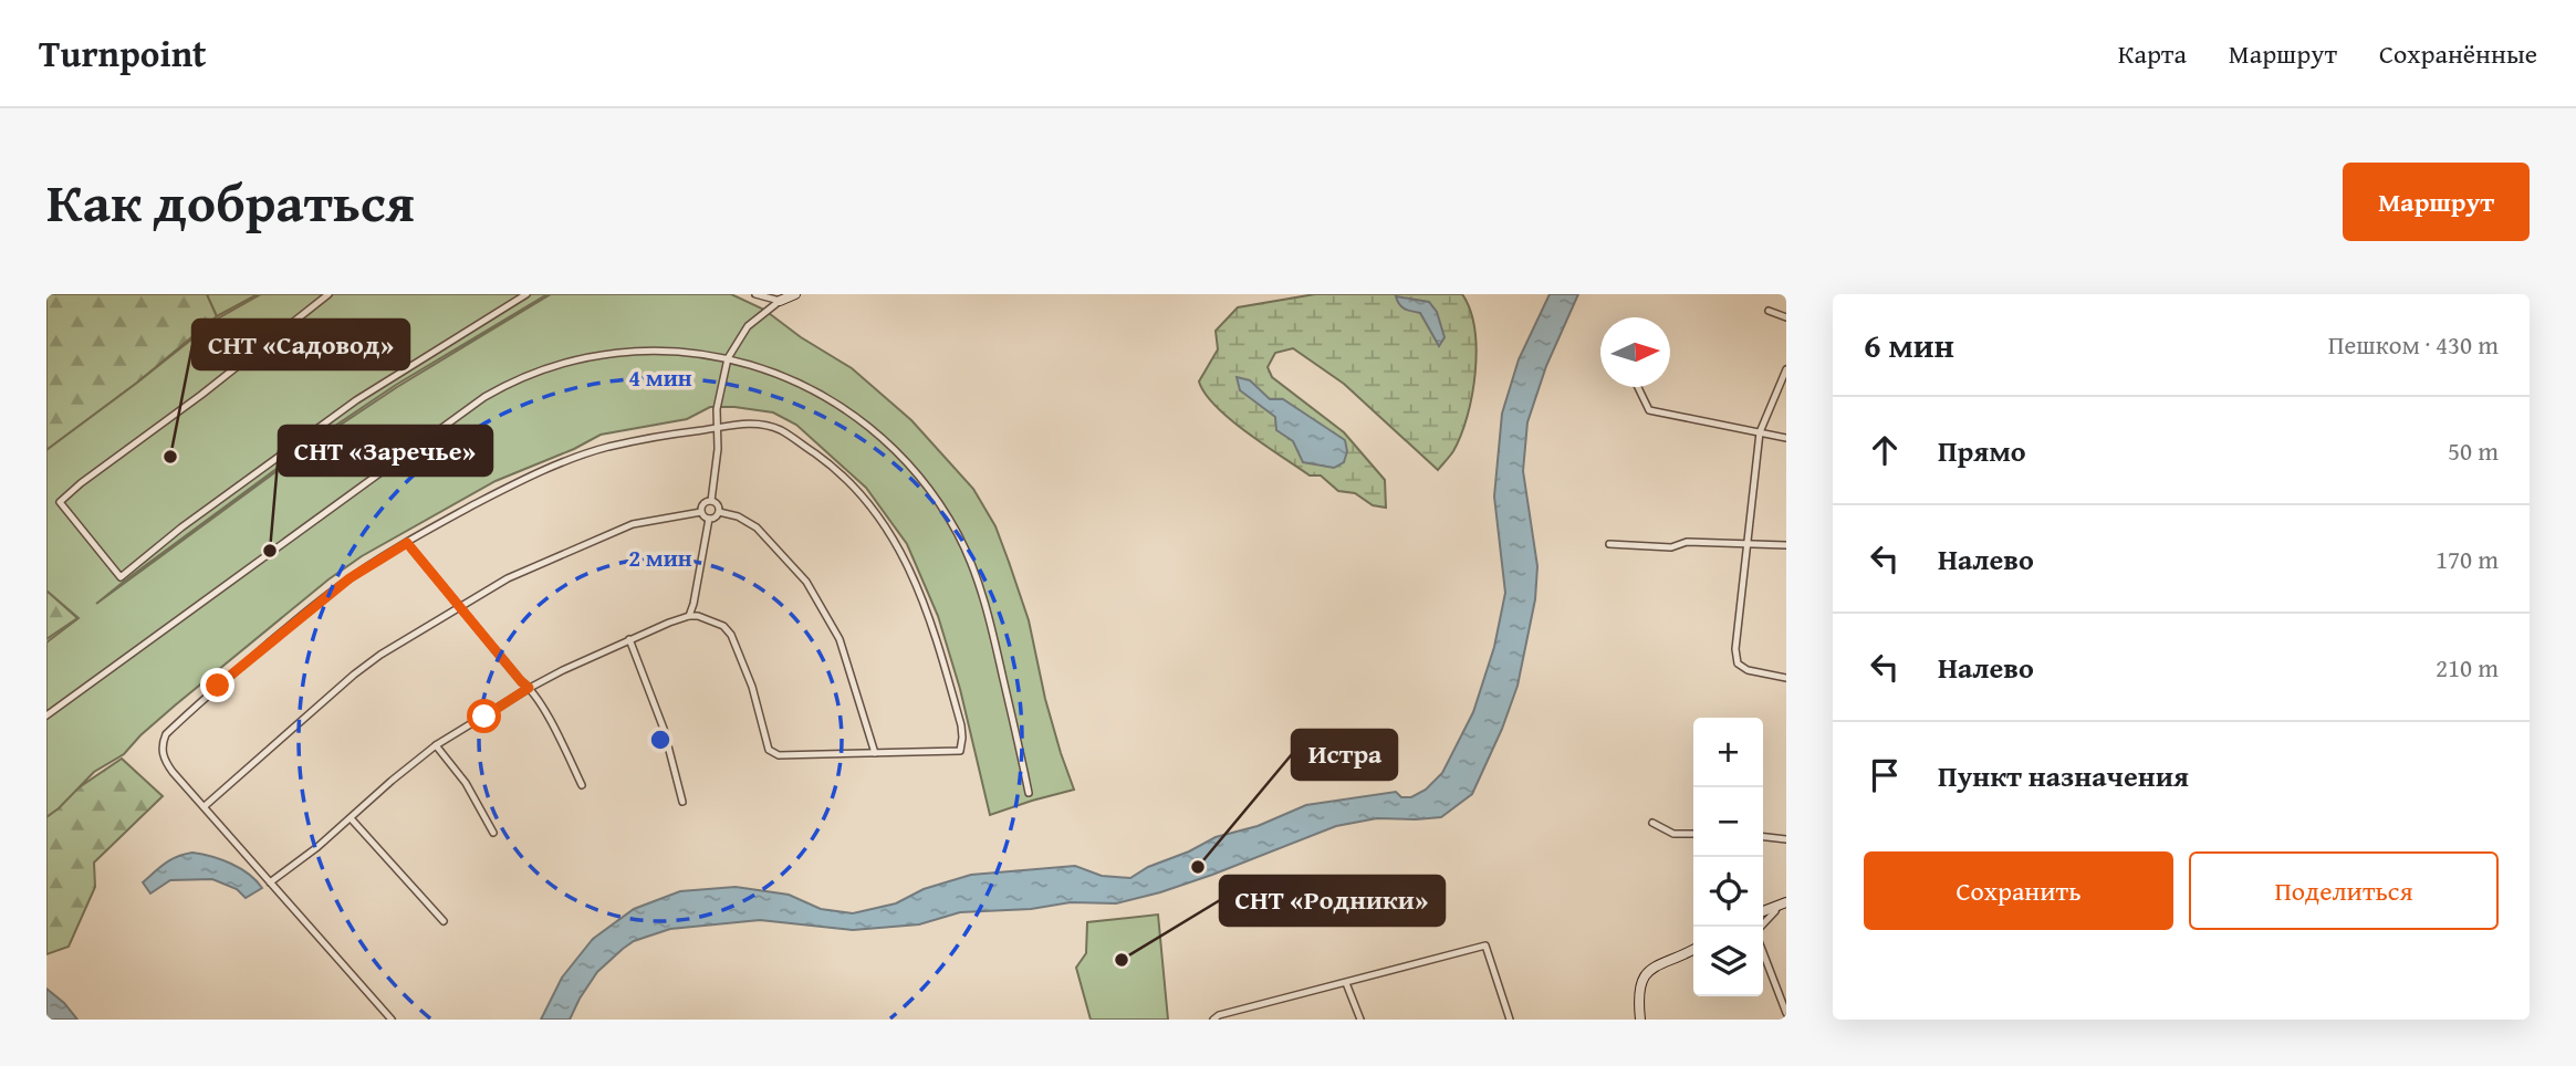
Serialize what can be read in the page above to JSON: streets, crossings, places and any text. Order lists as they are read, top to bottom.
{
  "places": [
    "СНТ «Садовод»",
    "СНТ «Заречье»",
    "Истра",
    "СНТ «Родники»"
  ],
  "north": "right",
  "page": {
    "header": "Turnpoint",
    "nav": ["Карта", "Маршрут", "Сохранённые"],
    "title": "Как добраться",
    "buttons": [
      "Маршрут",
      ["Сохранить", "Поделиться"]
    ],
    "heading": ["6 мин", "Пешком · 430 m"],
    "list": [
      ["Прямо", "50 m"],
      ["Налево", "170 m"],
      ["Налево", "210 m"],
      "Пункт назначения"
    ],
    "map_buttons": ["+", "−"]
  },
  "rings": ["4 мин", "2 мин"]
}
